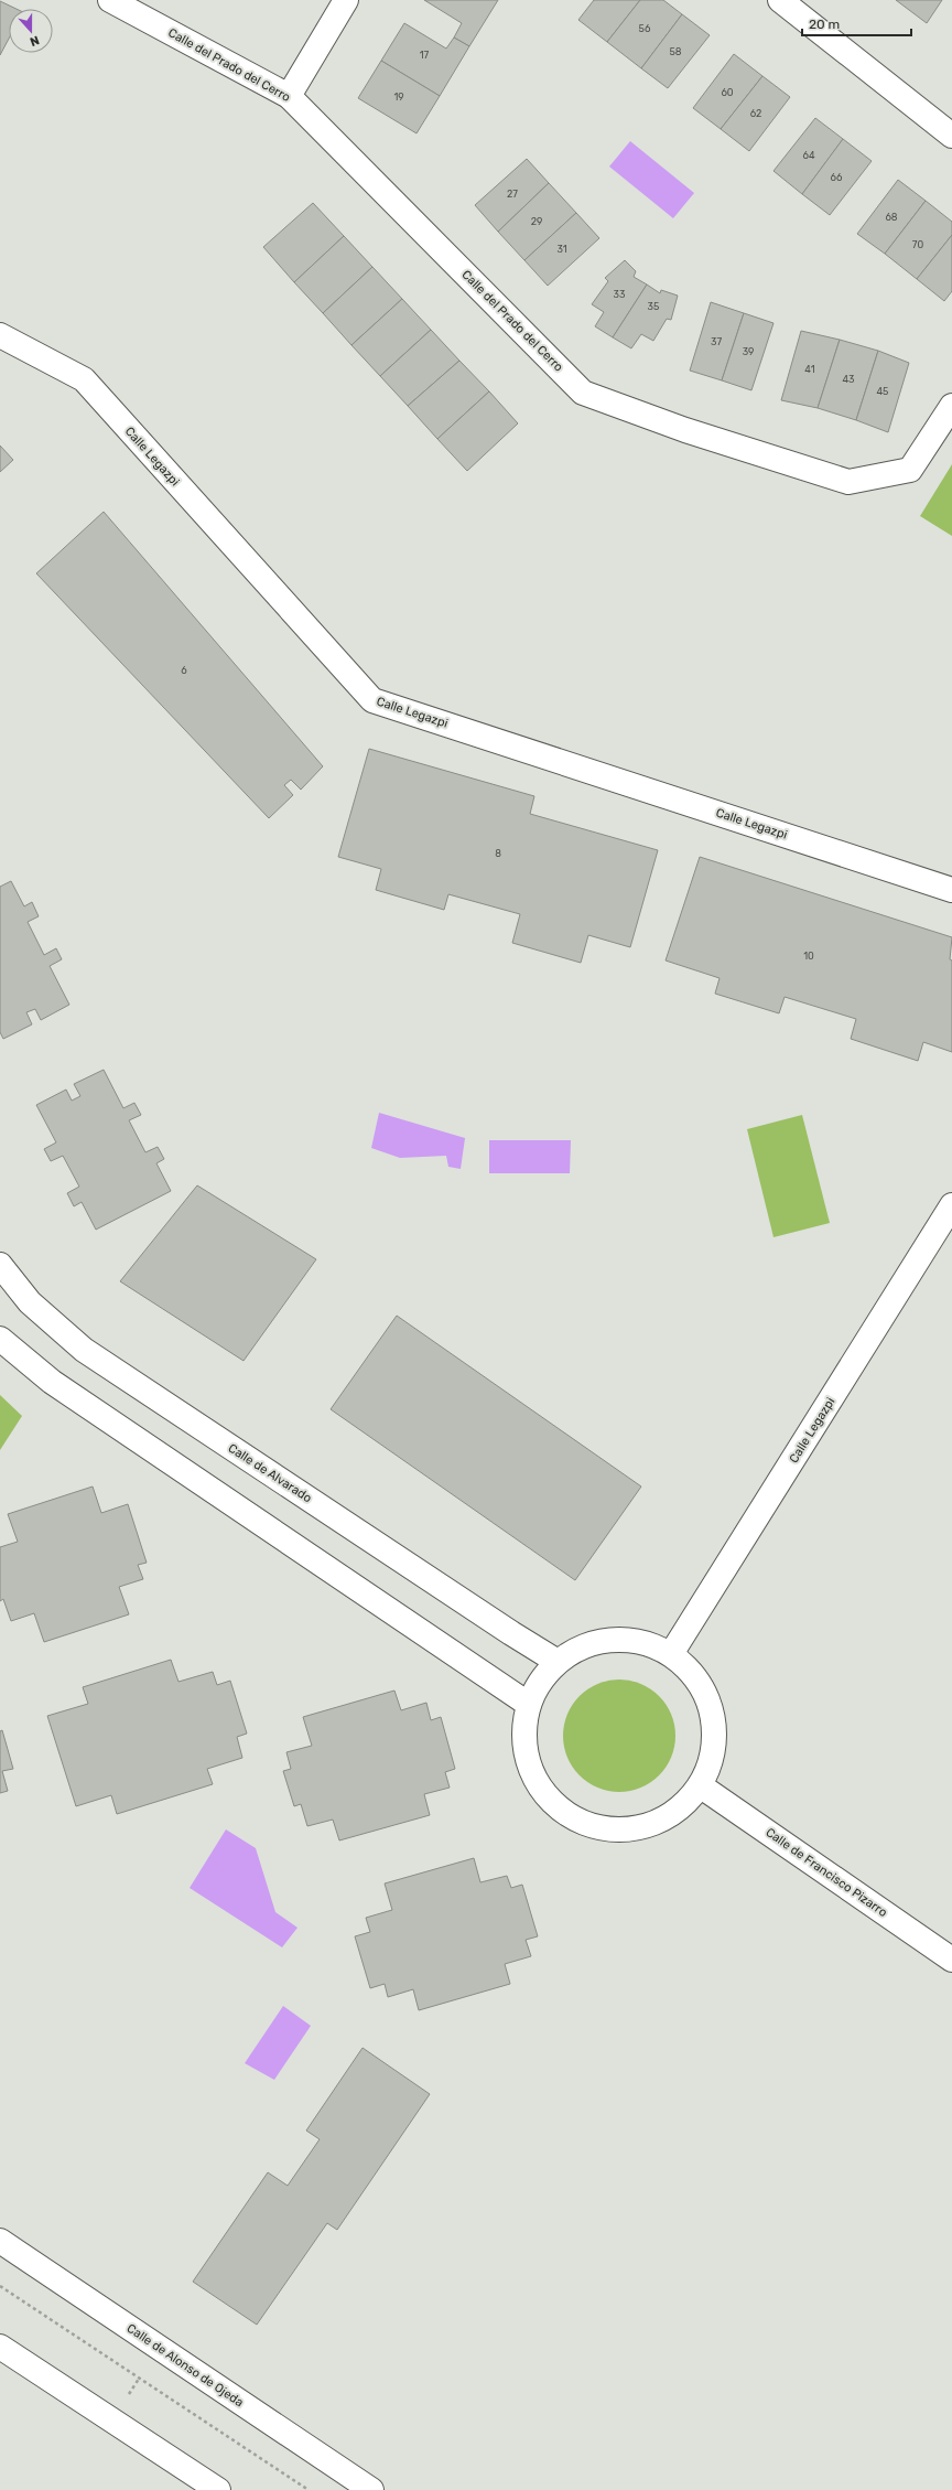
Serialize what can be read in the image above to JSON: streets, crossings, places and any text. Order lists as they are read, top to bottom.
{
  "streets": {
    "street": [
      "Calle del Prado del Cerro",
      "Calle Legazpi",
      "Calle de Alvarado",
      "Calle de Francisco Pizarro",
      "Calle de Alonso de Ojeda"
    ]
  },
  "house_numbers": [
    "56",
    "58",
    "17",
    "60",
    "19",
    "62",
    "64",
    "66",
    "27",
    "68",
    "29",
    "70",
    "31",
    "33",
    "35",
    "37",
    "39",
    "41",
    "43",
    "45",
    "6",
    "8",
    "10"
  ],
  "scale_bar": "20 m",
  "north": "bottom"
}
